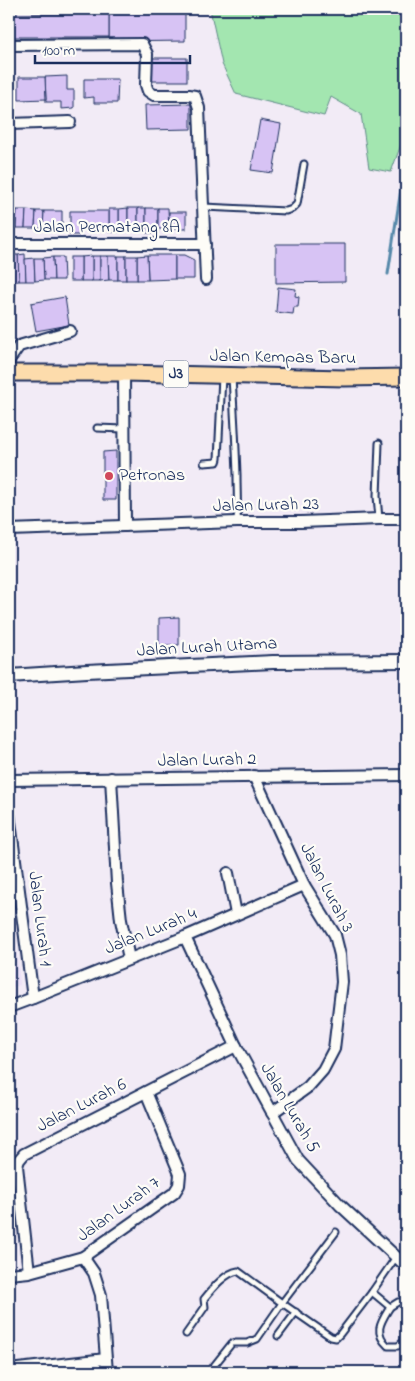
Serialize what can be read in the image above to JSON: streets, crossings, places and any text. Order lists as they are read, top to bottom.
{
  "streets": {
    "main road": ["Jalan Kempas Baru", "J3"],
    "street": [
      "Jalan Permatang 8A",
      "Jalan Lurah 23",
      "Jalan Lurah Utama",
      "Jalan Lurah 2",
      "Jalan Lurah 3",
      "Jalan Lurah 1",
      "Jalan Lurah 4",
      "Jalan Lurah 6",
      "Jalan Lurah 5",
      "Jalan Lurah 7"
    ]
  },
  "crossings": [
    ["Jalan Lurah 2", "Jalan Lurah 3"],
    ["Jalan Lurah 3", "Jalan Lurah 4"],
    ["Jalan Lurah 3", "Jalan Lurah 5"],
    ["Jalan Lurah 1", "Jalan Lurah 4"],
    ["Jalan Lurah 4", "Jalan Lurah 5"],
    ["Jalan Lurah 6", "Jalan Lurah 5"],
    ["Jalan Lurah 6", "Jalan Lurah 7"]
  ],
  "places": ["Petronas"],
  "scale_bar": "100 m"
}
